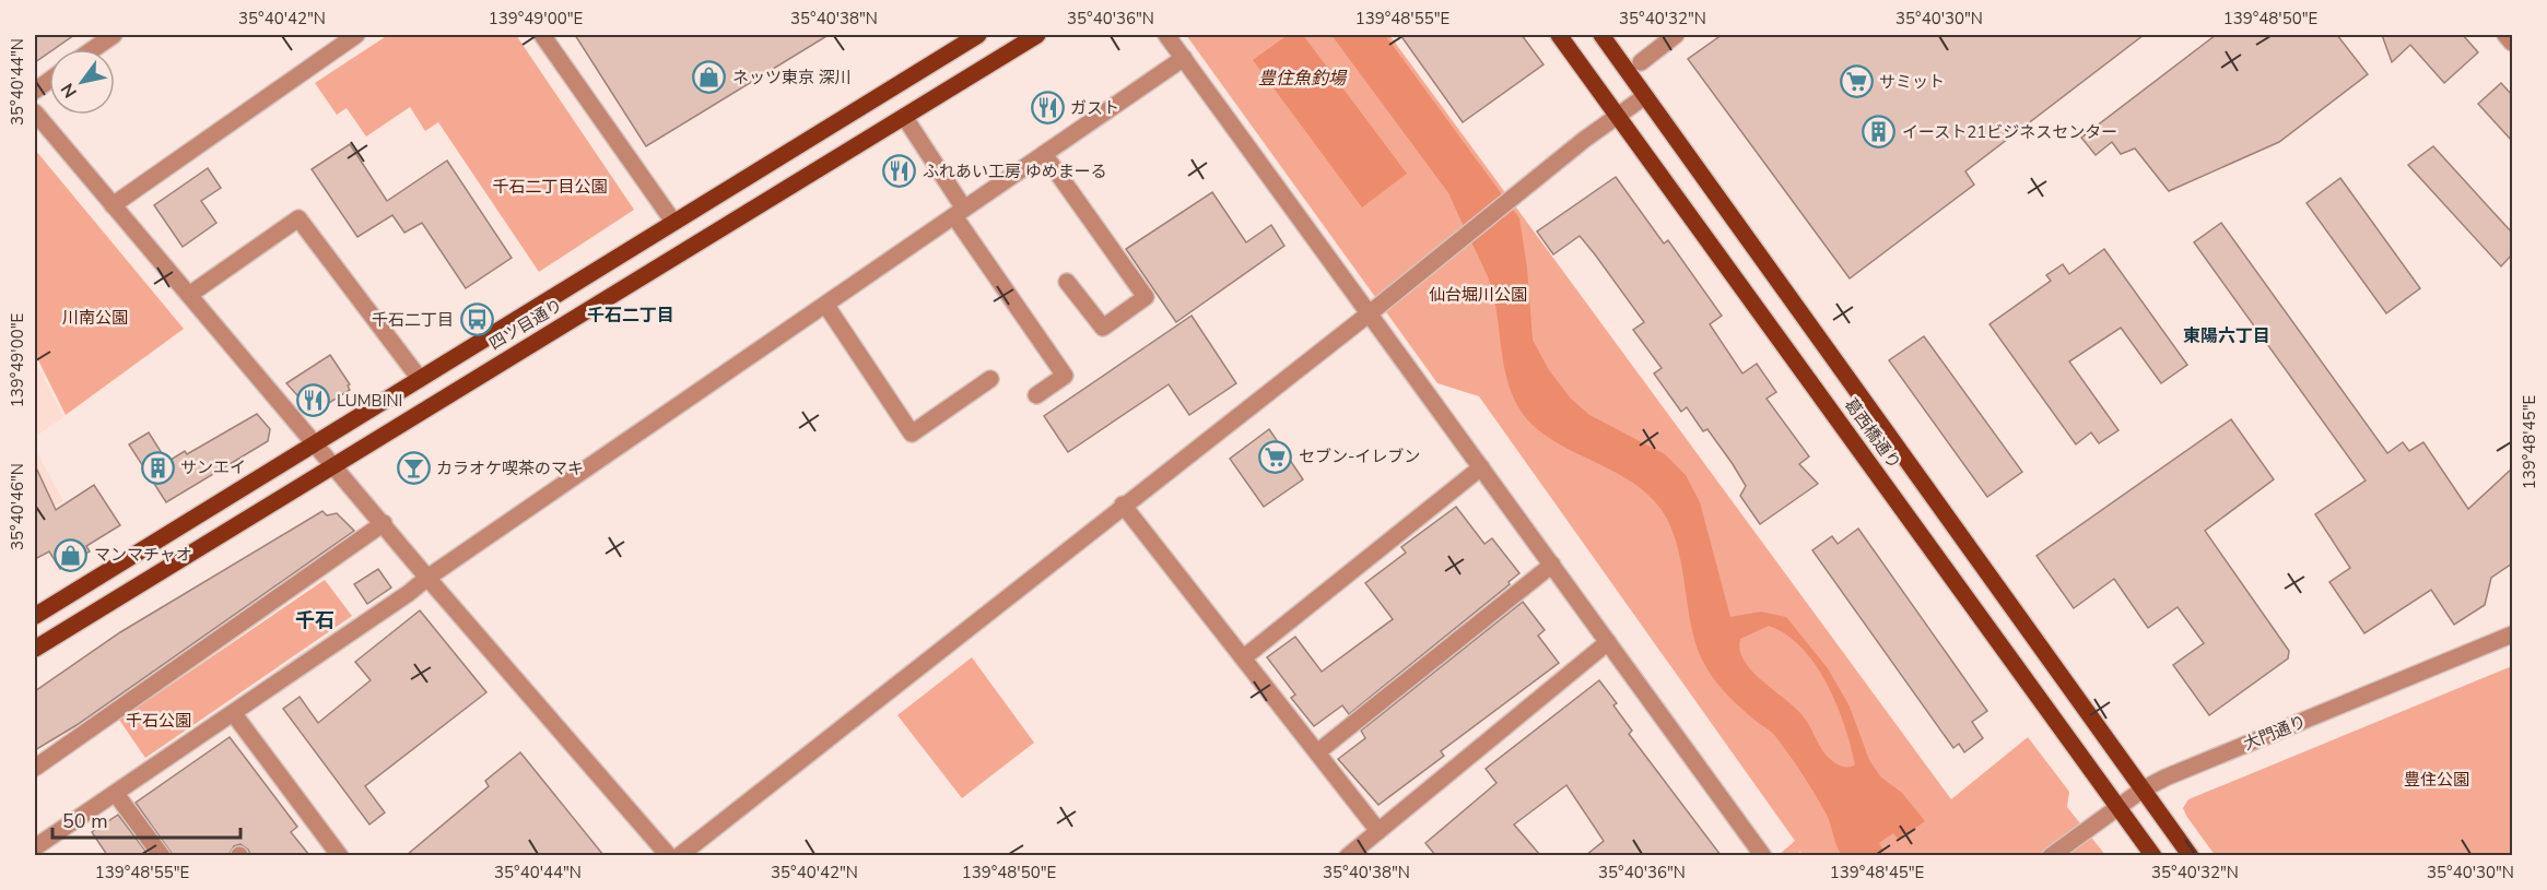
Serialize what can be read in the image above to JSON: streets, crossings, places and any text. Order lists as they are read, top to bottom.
{
  "streets": {
    "main road": ["四ツ目通り", "葛西橋通り"],
    "street": ["大門通り"]
  },
  "crossings": [
    ["葛西橋通り", "大門通り"]
  ],
  "districts": ["千石二丁目", "東陽六丁目", "千石"],
  "water": ["豊住魚釣場"],
  "parks": [
    "千石二丁目公園",
    "仙台堀川公園",
    "川南公園",
    "千石公園",
    "豊住公園"
  ],
  "places": {
    "shop": ["ネッツ東京 深川", "マンマチャオ"],
    "supermarket": ["サミット", "セブン-イレブン"],
    "restaurant": ["ガスト", "ふれあい工房 ゆめまーる", "LUMBINI"],
    "building": ["イースト21ビジネスセンター", "サンエイ"],
    "bus stop": ["千石二丁目"],
    "bar": ["カラオケ喫茶のマキ"]
  },
  "scale_bar": "50 m",
  "north": "bottom left",
  "coordinates": [
    "35°40'42\"N",
    "139°49'00\"E",
    "35°40'38\"N",
    "35°40'36\"N",
    "139°48'55\"E",
    "35°40'32\"N",
    "35°40'30\"N",
    "139°48'50\"E",
    "35°40'44\"N",
    "139°48'45\"E",
    "35°40'46\"N"
  ]
}
